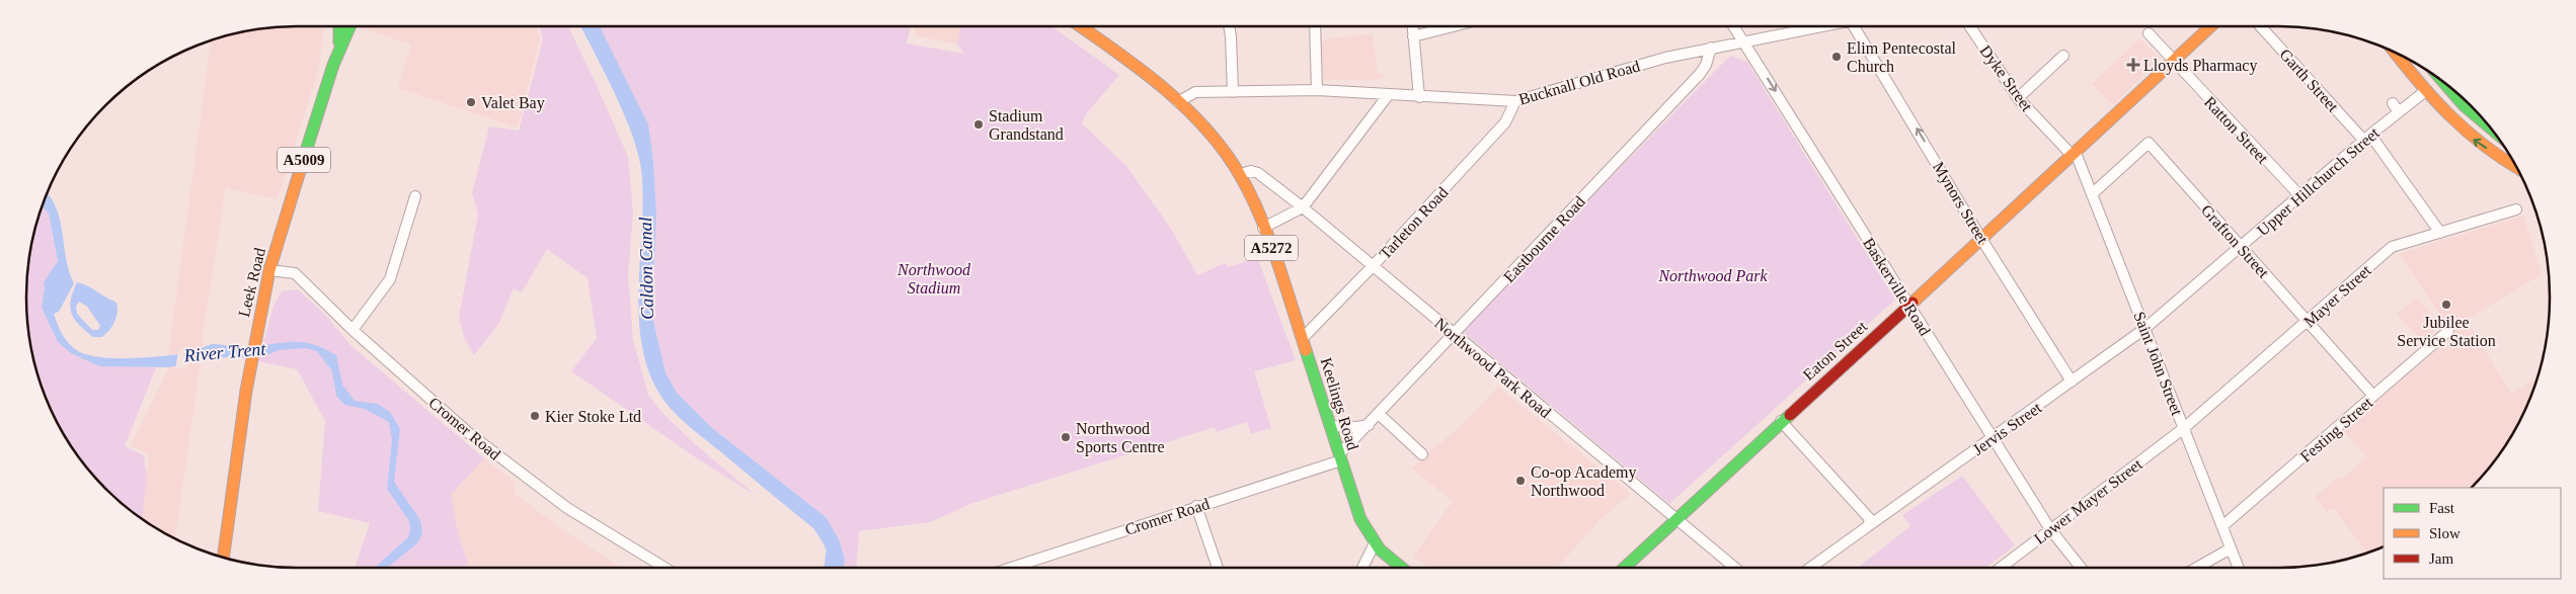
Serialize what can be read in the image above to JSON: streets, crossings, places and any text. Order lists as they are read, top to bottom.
{
  "streets": {
    "main road": [
      "A5009",
      "A5272",
      "Leek Road",
      "Eaton Street",
      "Keelings Road"
    ],
    "street": [
      "Dyke Street",
      "Garth Street",
      "Bucknall Old Road",
      "Ratton Street",
      "Upper Hillchurch Street",
      "Mynors Street",
      "Tarleton Road",
      "Eastbourne Road",
      "Grafton Street",
      "Baskerville Road",
      "Mayer Street",
      "Saint John Street",
      "Northwood Park Road",
      "Cromer Road",
      "Jervis Street",
      "Festing Street",
      "Lower Mayer Street"
    ]
  },
  "crossings": [
    ["Dyke Street", "Eaton Street"],
    ["Dyke Street", "Saint John Street"],
    ["Garth Street", "Upper Hillchurch Street"],
    ["Garth Street", "Mayer Street"],
    ["Bucknall Old Road", "Tarleton Road"],
    ["Bucknall Old Road", "Eastbourne Road"],
    ["Bucknall Old Road", "Baskerville Road"],
    ["Bucknall Old Road", "Keelings Road"],
    ["Ratton Street", "Upper Hillchurch Street"],
    ["Ratton Street", "Eaton Street"],
    ["A5009", "Leek Road"],
    ["Upper Hillchurch Street", "Grafton Street"],
    ["Upper Hillchurch Street", "Saint John Street"],
    ["Upper Hillchurch Street", "Jervis Street"],
    ["Mynors Street", "Eaton Street"],
    ["Mynors Street", "Jervis Street"],
    ["Tarleton Road", "Northwood Park Road"],
    ["Tarleton Road", "Keelings Road"],
    ["Eastbourne Road", "Northwood Park Road"],
    ["Eastbourne Road", "Keelings Road"],
    ["Eastbourne Road", "Cromer Road"],
    ["Grafton Street", "Mayer Street"],
    ["Grafton Street", "Saint John Street"],
    ["Grafton Street", "Festing Street"],
    ["Leek Road", "Cromer Road"],
    ["Baskerville Road", "Eaton Street"],
    ["Baskerville Road", "Jervis Street"],
    ["Baskerville Road", "Lower Mayer Street"],
    ["Mayer Street", "Saint John Street"],
    ["Mayer Street", "Lower Mayer Street"],
    ["Eaton Street", "Saint John Street"],
    ["Eaton Street", "Northwood Park Road"],
    ["Saint John Street", "Jervis Street"],
    ["Saint John Street", "Festing Street"],
    ["Saint John Street", "Lower Mayer Street"],
    ["Northwood Park Road", "Keelings Road"],
    ["Keelings Road", "Cromer Road"]
  ],
  "one_way": ["Mynors Street", "Baskerville Road"],
  "water": ["Caldon Canal", "River Trent"],
  "parks": ["Northwood Stadium", "Northwood Park"],
  "places": {
    "other": [
      "Elim Pentecostal Church",
      "Valet Bay",
      "Stadium Grandstand",
      "Jubilee Service Station",
      "Kier Stoke Ltd",
      "Northwood Sports Centre",
      "Co-op Academy Northwood"
    ],
    "health": ["Lloyds Pharmacy"]
  },
  "legend": ["Fast", "Slow", "Jam"]
}
